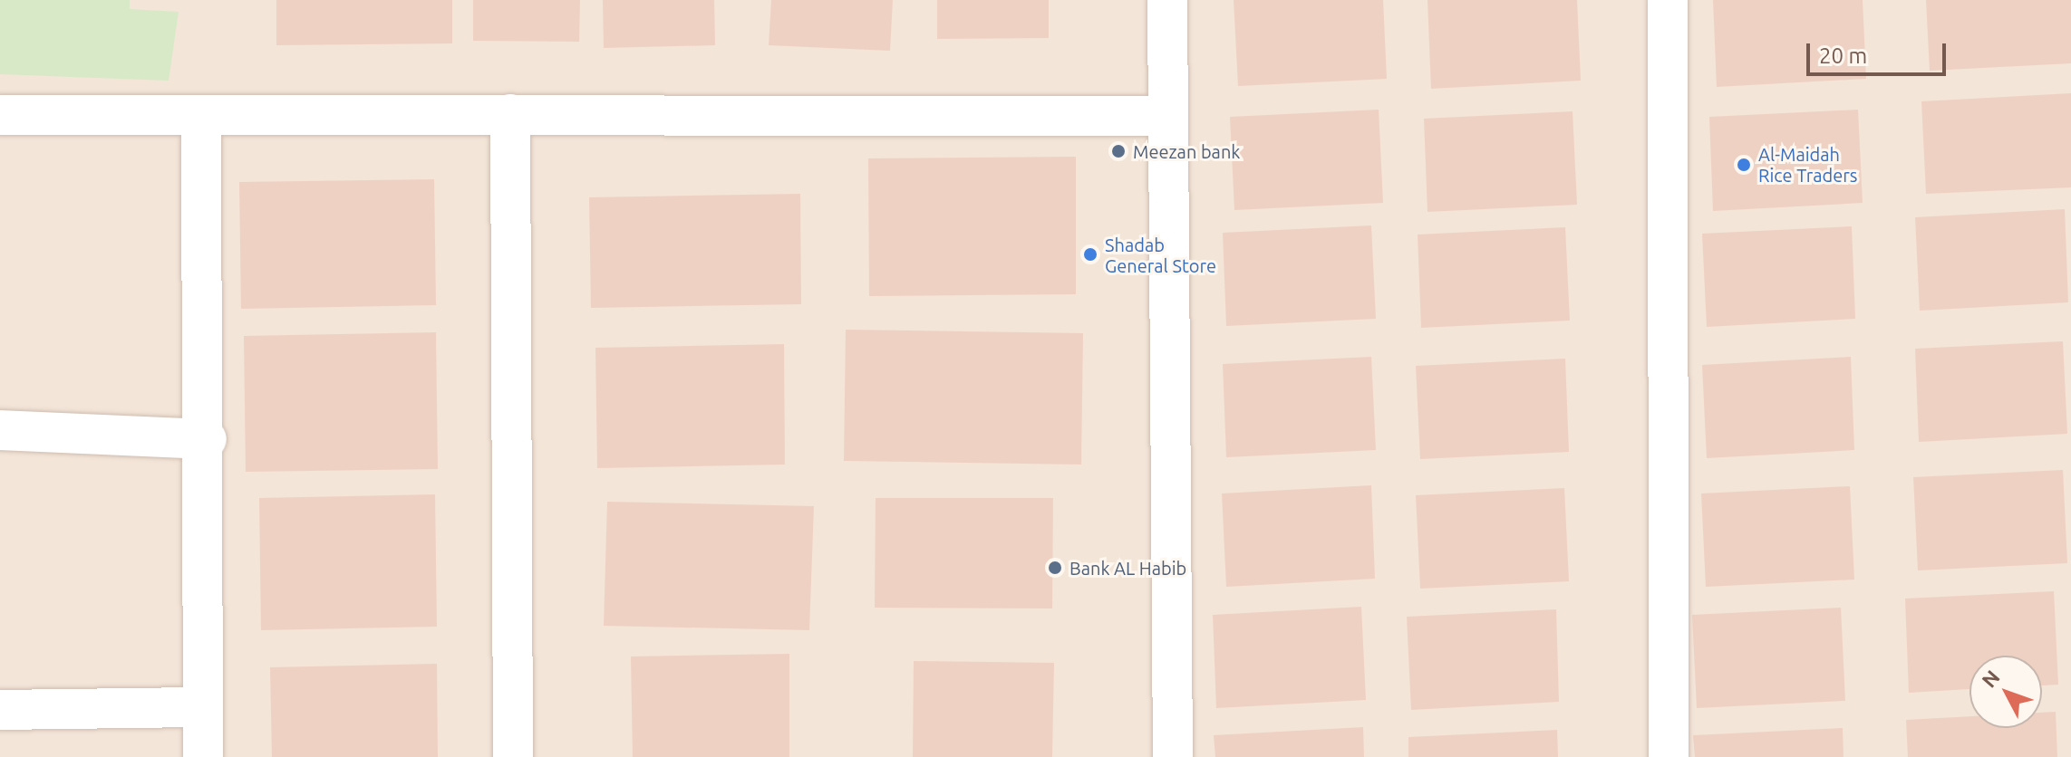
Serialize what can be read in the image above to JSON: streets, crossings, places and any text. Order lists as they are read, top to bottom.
{
  "places": [
    "Meezan bank",
    "Al-Maidah Rice Traders",
    "Shadab General Store",
    "Bank AL Habib"
  ],
  "scale_bar": "20 m",
  "north": "top left"
}
